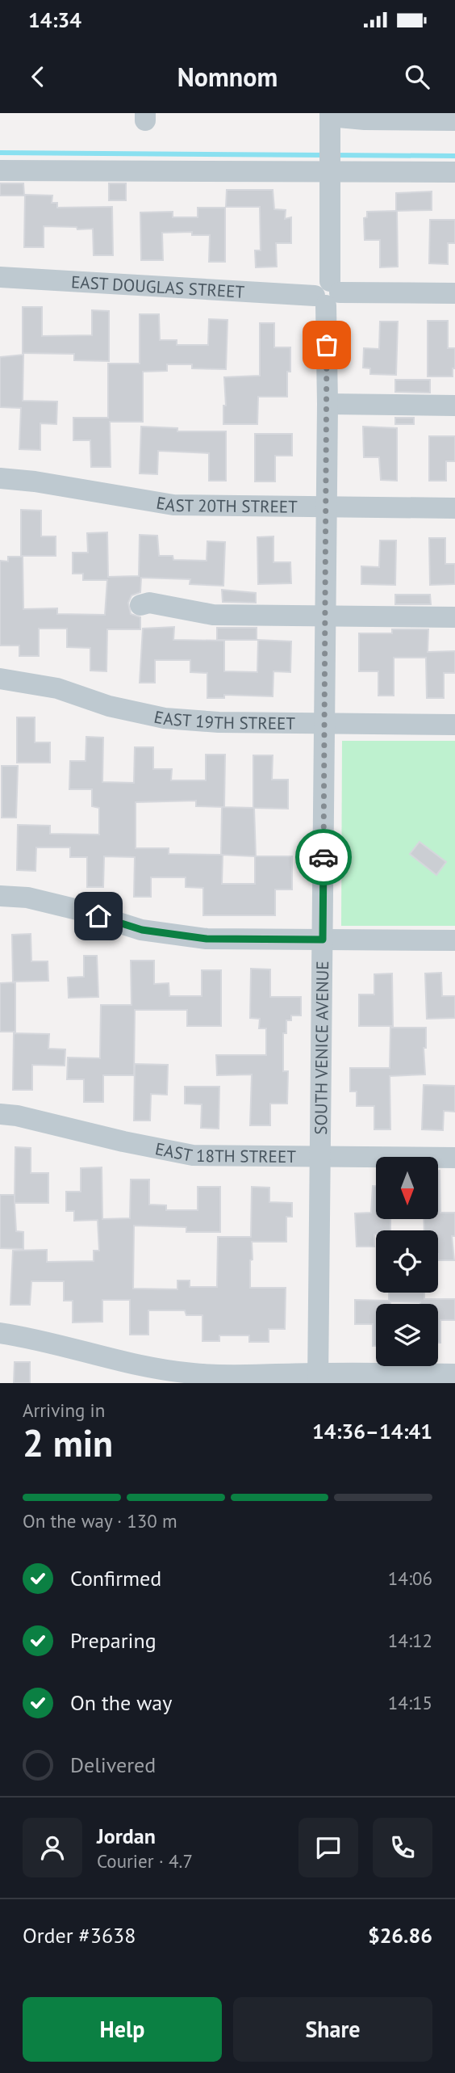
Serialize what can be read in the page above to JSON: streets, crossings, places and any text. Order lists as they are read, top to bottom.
{
  "streets": {
    "street": [
      "EAST DOUGLAS STREET",
      "EAST 20TH STREET",
      "EAST 19TH STREET",
      "SOUTH VENICE AVENUE",
      "EAST 18TH STREET"
    ]
  },
  "crossings": [
    ["EAST DOUGLAS STREET", "SOUTH VENICE AVENUE"],
    ["EAST 20TH STREET", "SOUTH VENICE AVENUE"],
    ["EAST 19TH STREET", "SOUTH VENICE AVENUE"],
    ["SOUTH VENICE AVENUE", "EAST 18TH STREET"]
  ],
  "north": "bottom",
  "page": {
    "status": "14:34",
    "header": "Nomnom",
    "heading": ["2 min", "Arriving in", "14:36–14:41"],
    "panel": [
      "Jordan",
      "Courier · 4.7",
      "Order #3638",
      "$26.86"
    ],
    "bar": "On the way · 130 m",
    "list": [
      ["Confirmed", "14:06"],
      ["Preparing", "14:12"],
      ["On the way", "14:15"],
      "Delivered"
    ],
    "buttons": ["Help", "Share"]
  }
}
